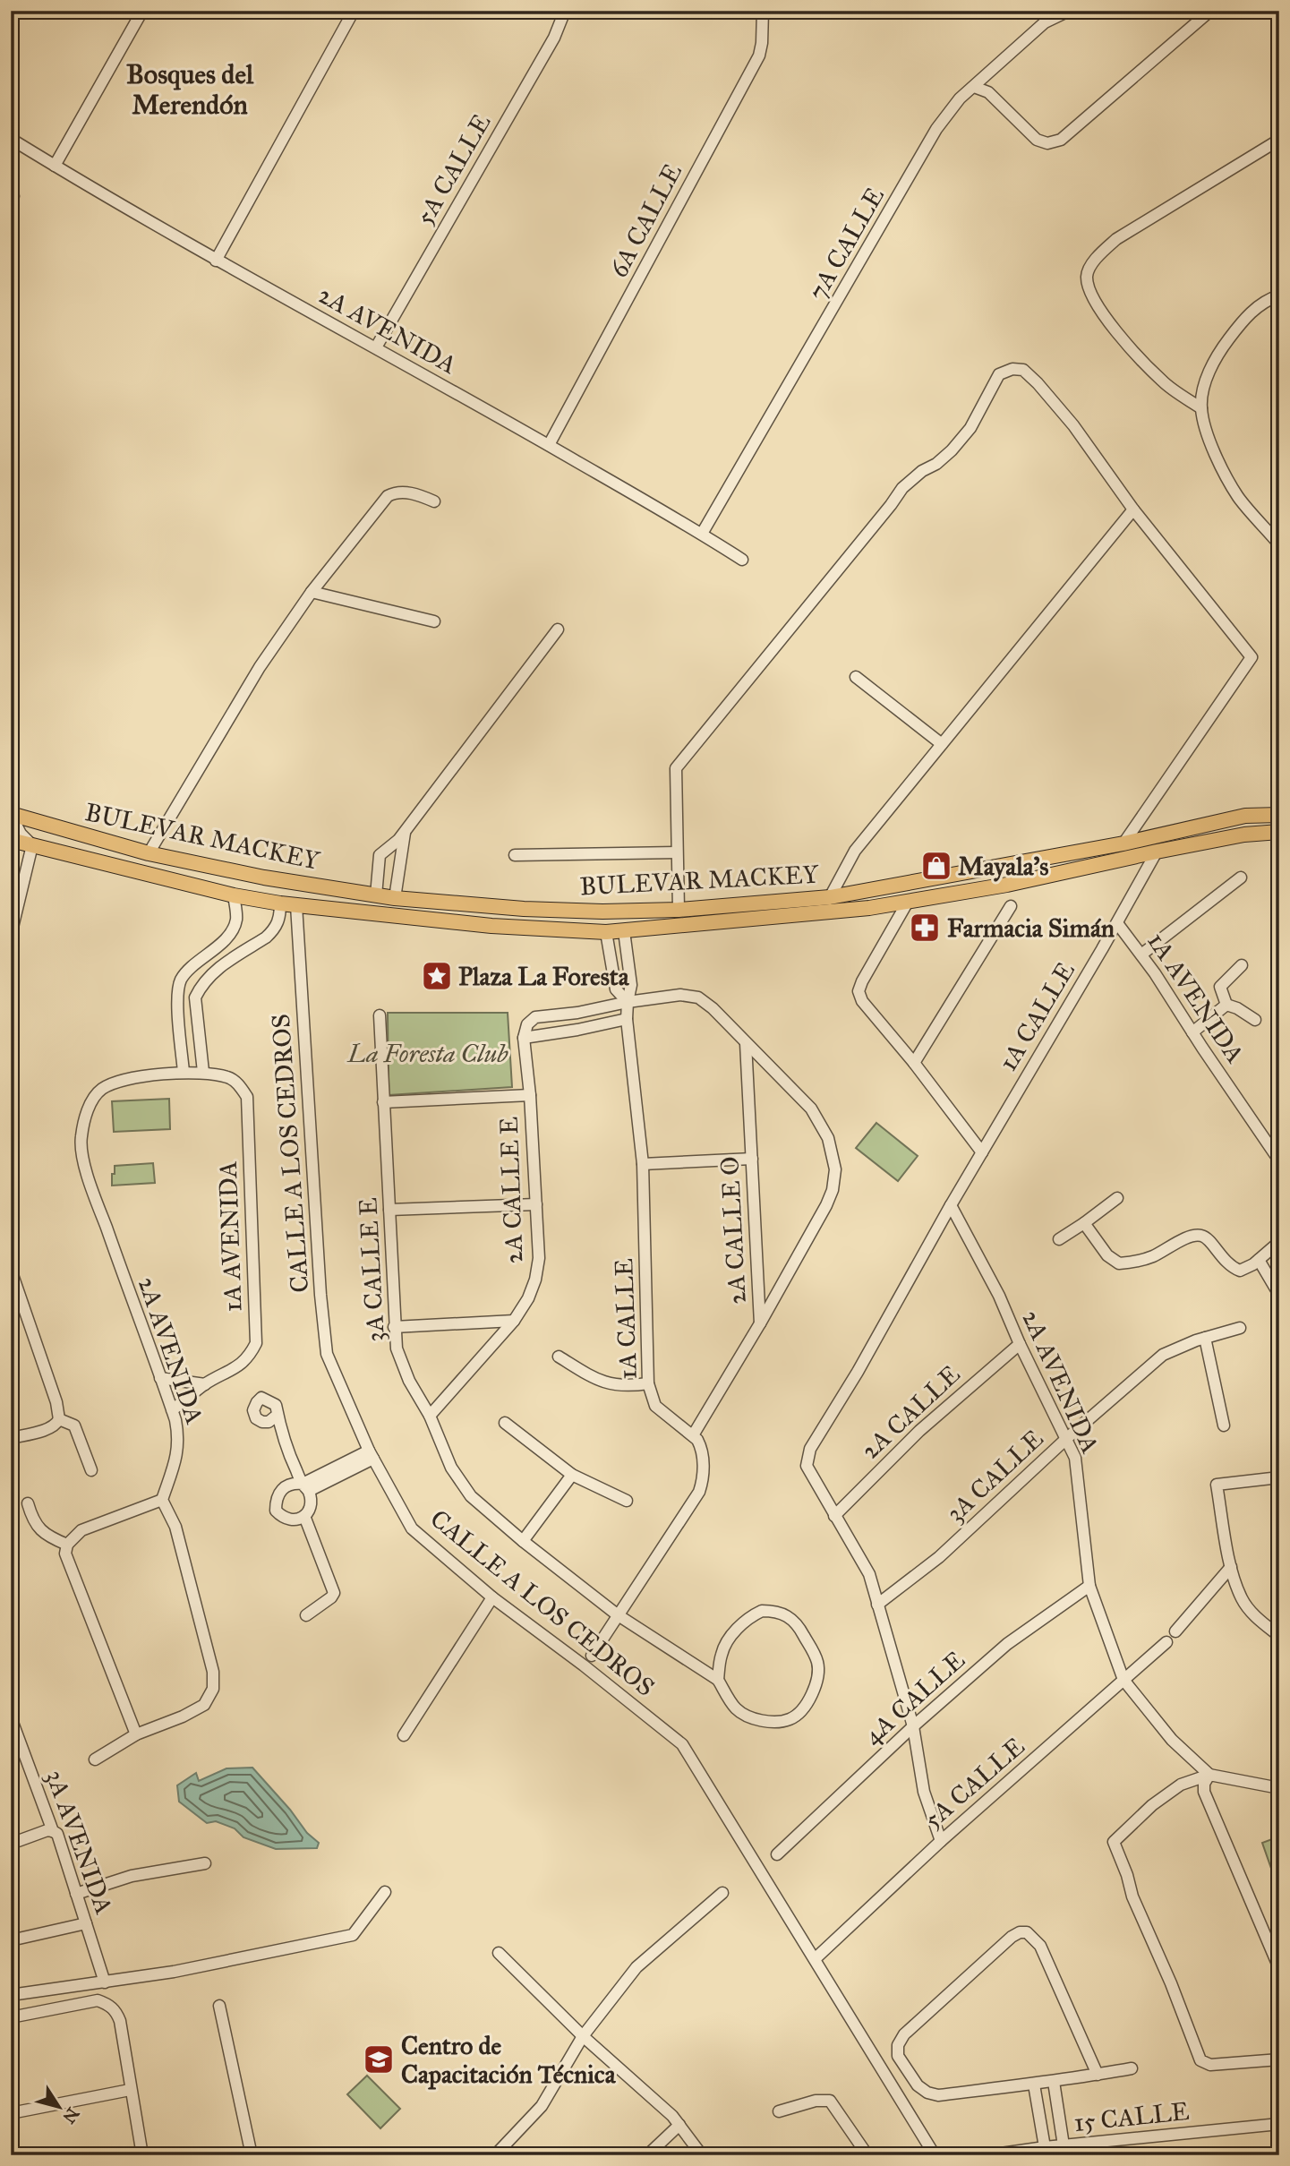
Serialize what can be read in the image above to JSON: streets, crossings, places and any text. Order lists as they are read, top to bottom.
{
  "streets": {
    "main road": ["BULEVAR MACKEY"],
    "street": [
      "5A CALLE",
      "6A CALLE",
      "7A CALLE",
      "2A AVENIDA",
      "1A AVENIDA",
      "1A CALLE",
      "CALLE A LOS CEDROS",
      "2A CALLE E",
      "2A CALLE O",
      "3A CALLE E",
      "2A CALLE",
      "3A CALLE",
      "4A CALLE",
      "3A AVENIDA",
      "15 CALLE"
    ]
  },
  "crossings": [
    ["5A CALLE", "2A AVENIDA"],
    ["5A CALLE", "CALLE A LOS CEDROS"],
    ["6A CALLE", "2A AVENIDA"],
    ["7A CALLE", "2A AVENIDA"],
    ["2A AVENIDA", "1A CALLE"],
    ["2A AVENIDA", "2A CALLE"],
    ["2A AVENIDA", "3A CALLE"],
    ["2A AVENIDA", "4A CALLE"],
    ["BULEVAR MACKEY", "1A CALLE"],
    ["BULEVAR MACKEY", "CALLE A LOS CEDROS"],
    ["1A AVENIDA", "1A CALLE"],
    ["1A CALLE", "2A CALLE O"],
    ["1A CALLE", "2A CALLE"],
    ["2A CALLE E", "3A CALLE E"]
  ],
  "districts": ["Bosques del Merendón"],
  "parks": ["La Foresta Club"],
  "places": {
    "shop": ["Mayala's"],
    "pharmacy": ["Farmacia Simán"],
    "place": ["Plaza La Foresta"],
    "school or university": ["Centro de Capacitación Técnica"]
  },
  "north": "bottom right"
}
